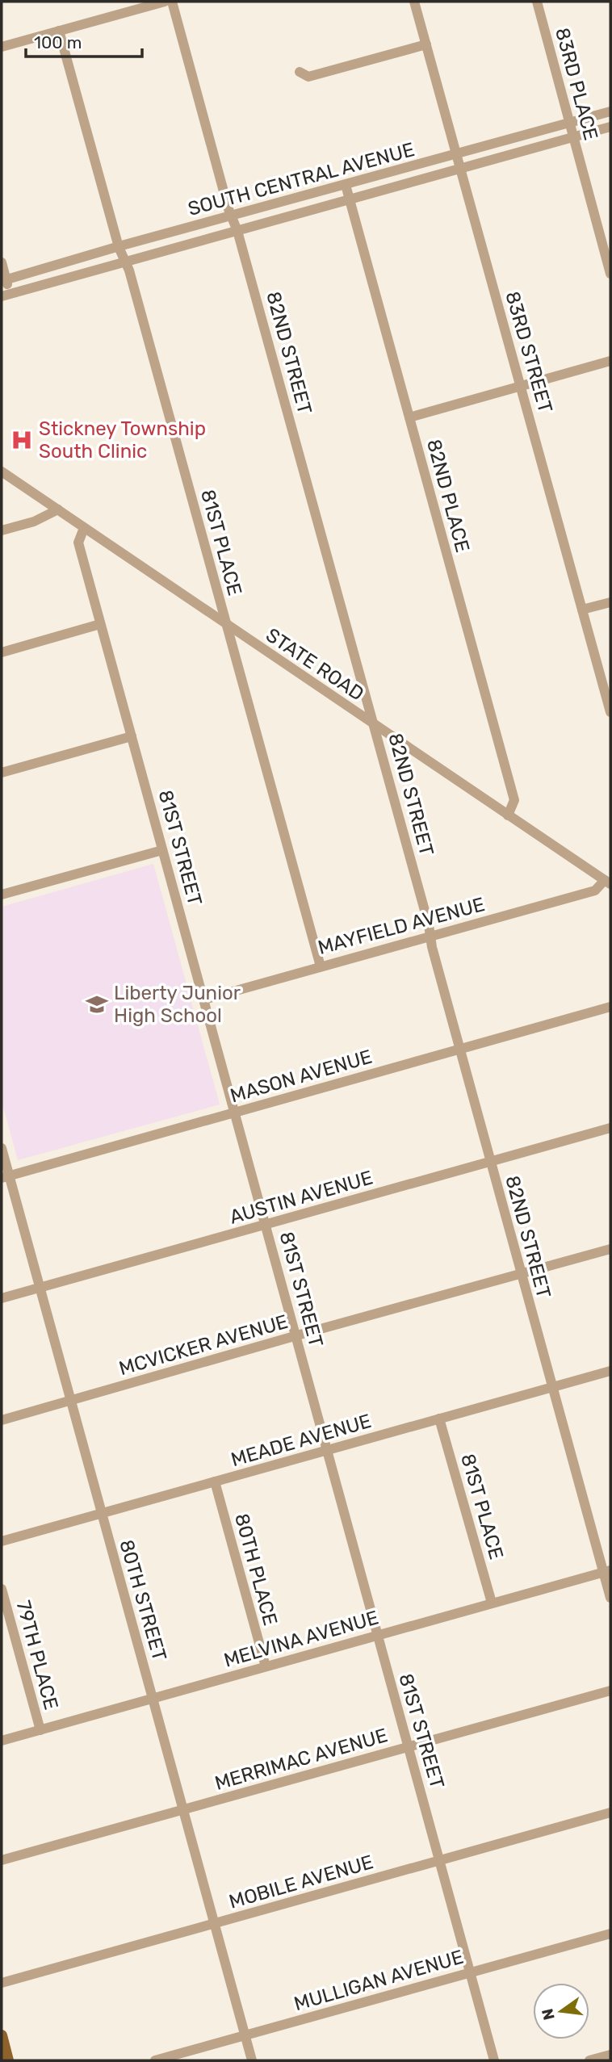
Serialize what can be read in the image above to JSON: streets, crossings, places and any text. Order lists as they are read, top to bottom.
{
  "streets": {
    "street": [
      "83RD PLACE",
      "SOUTH CENTRAL AVENUE",
      "83RD STREET",
      "82ND STREET",
      "82ND PLACE",
      "81ST PLACE",
      "STATE ROAD",
      "81ST STREET",
      "MAYFIELD AVENUE",
      "MASON AVENUE",
      "AUSTIN AVENUE",
      "MCVICKER AVENUE",
      "MEADE AVENUE",
      "80TH PLACE",
      "80TH STREET",
      "MELVINA AVENUE",
      "79TH PLACE",
      "MERRIMAC AVENUE",
      "MOBILE AVENUE",
      "MULLIGAN AVENUE"
    ]
  },
  "crossings": [
    ["83RD PLACE", "SOUTH CENTRAL AVENUE"],
    ["SOUTH CENTRAL AVENUE", "83RD STREET"],
    ["SOUTH CENTRAL AVENUE", "82ND STREET"],
    ["SOUTH CENTRAL AVENUE", "82ND PLACE"],
    ["SOUTH CENTRAL AVENUE", "81ST PLACE"],
    ["82ND STREET", "STATE ROAD"],
    ["82ND STREET", "MAYFIELD AVENUE"],
    ["82ND STREET", "MASON AVENUE"],
    ["82ND STREET", "AUSTIN AVENUE"],
    ["82ND STREET", "MCVICKER AVENUE"],
    ["82ND STREET", "MEADE AVENUE"],
    ["82ND STREET", "MELVINA AVENUE"],
    ["82ND PLACE", "STATE ROAD"],
    ["81ST PLACE", "STATE ROAD"],
    ["81ST PLACE", "MAYFIELD AVENUE"],
    ["81ST PLACE", "MEADE AVENUE"],
    ["81ST PLACE", "MELVINA AVENUE"],
    ["STATE ROAD", "81ST STREET"],
    ["STATE ROAD", "MAYFIELD AVENUE"],
    ["81ST STREET", "MAYFIELD AVENUE"],
    ["81ST STREET", "MASON AVENUE"],
    ["81ST STREET", "AUSTIN AVENUE"],
    ["81ST STREET", "MCVICKER AVENUE"],
    ["81ST STREET", "MEADE AVENUE"],
    ["81ST STREET", "MELVINA AVENUE"],
    ["81ST STREET", "MERRIMAC AVENUE"],
    ["81ST STREET", "MOBILE AVENUE"],
    ["81ST STREET", "MULLIGAN AVENUE"],
    ["MASON AVENUE", "80TH STREET"],
    ["AUSTIN AVENUE", "80TH STREET"],
    ["MCVICKER AVENUE", "80TH STREET"],
    ["MEADE AVENUE", "80TH PLACE"],
    ["MEADE AVENUE", "80TH STREET"],
    ["80TH PLACE", "MELVINA AVENUE"],
    ["80TH STREET", "MELVINA AVENUE"],
    ["80TH STREET", "MERRIMAC AVENUE"],
    ["80TH STREET", "MOBILE AVENUE"],
    ["80TH STREET", "MULLIGAN AVENUE"],
    ["MELVINA AVENUE", "79TH PLACE"]
  ],
  "places": {
    "hospital": ["Stickney Township South Clinic"],
    "school or university": ["Liberty Junior High School"]
  },
  "scale_bar": "100 m",
  "north": "left"
}
